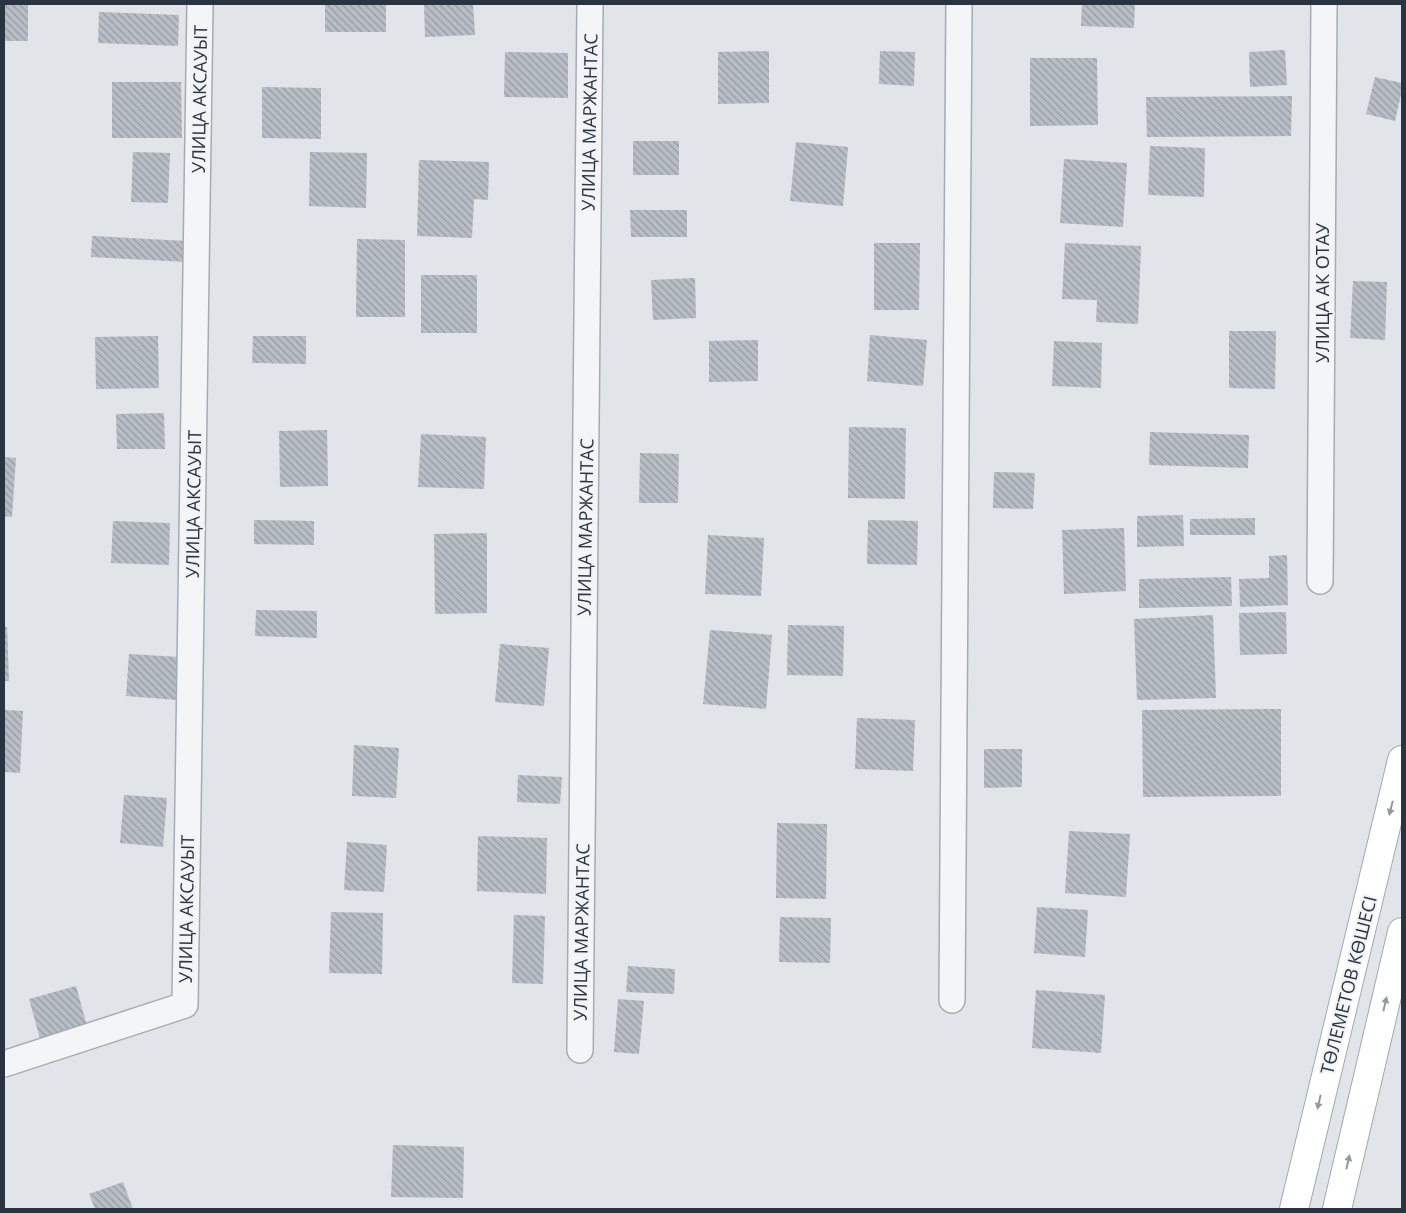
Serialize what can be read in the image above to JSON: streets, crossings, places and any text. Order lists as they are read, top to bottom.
{
  "streets": {
    "main road": ["ТӨЛЕМЕТОВ КӨШЕСІ"],
    "street": ["УЛИЦА АКСАУЫТ", "УЛИЦА МАРЖАНТАС", "УЛИЦА АК ОТАУ"]
  }
}
